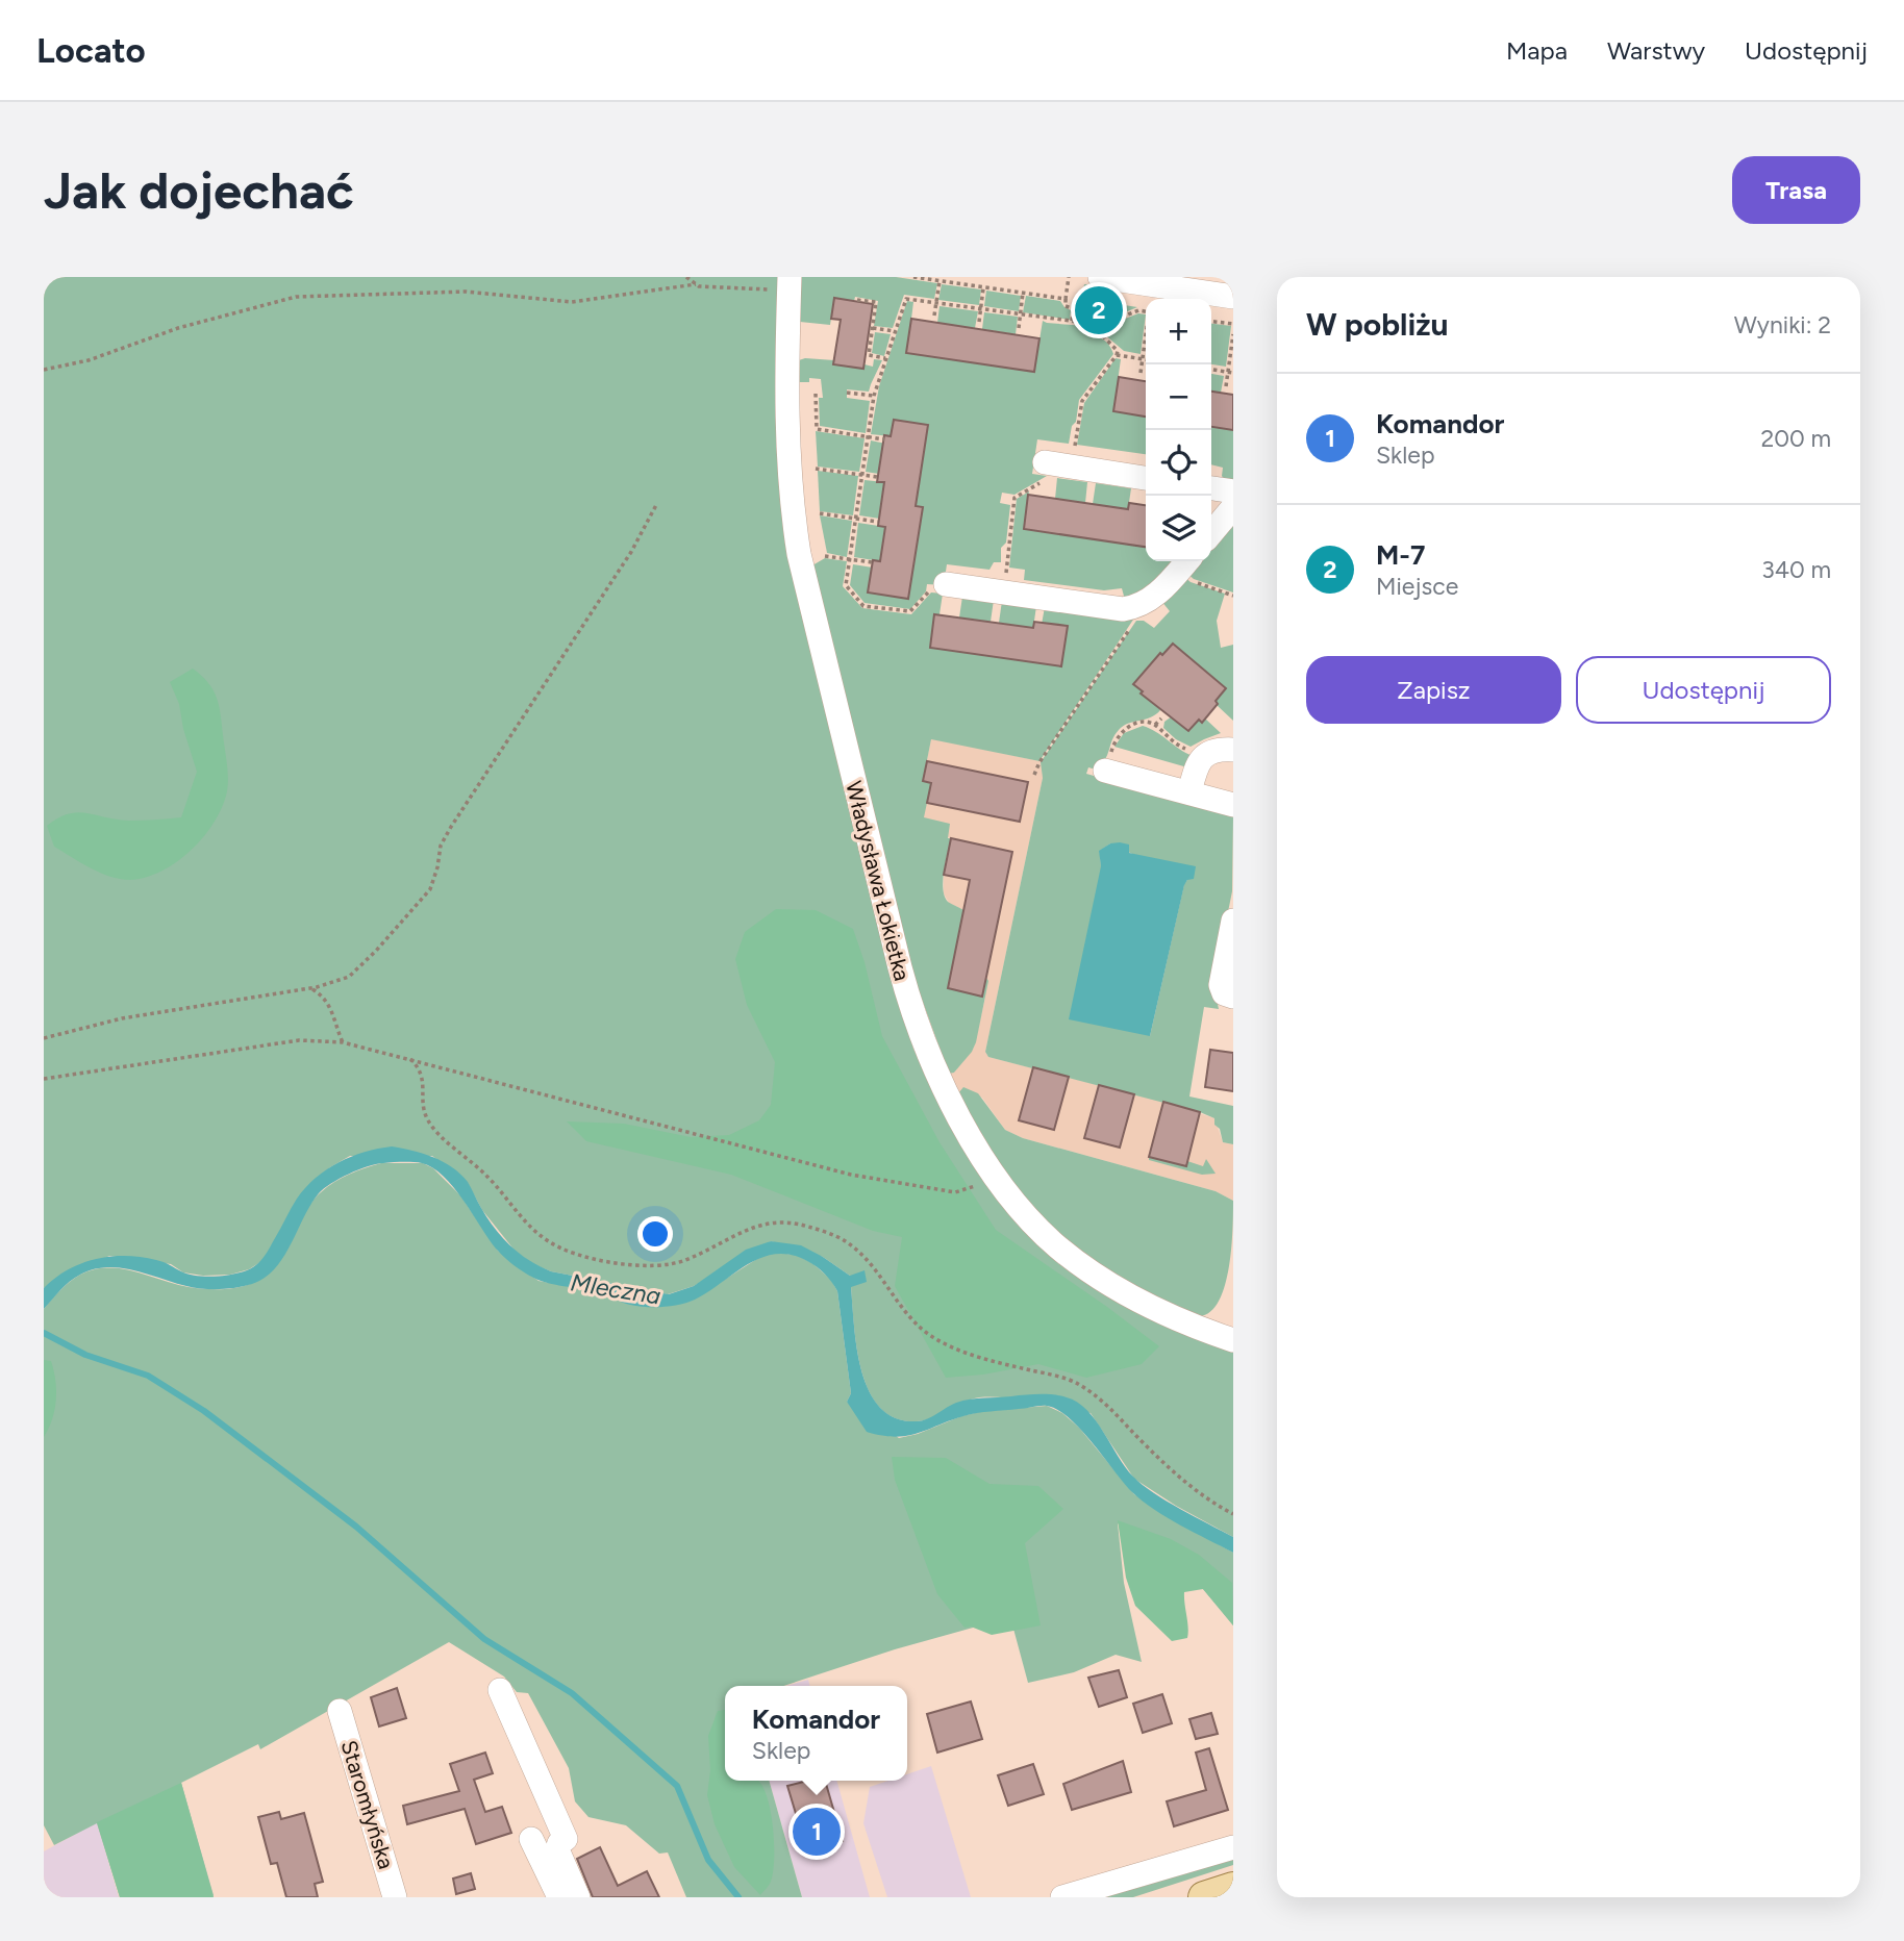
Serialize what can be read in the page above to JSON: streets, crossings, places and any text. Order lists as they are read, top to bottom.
{
  "streets": {
    "street": ["Władysława Łokietka", "Staromłyńska"]
  },
  "water": ["Mleczna"],
  "page": {
    "header": "Locato",
    "nav": ["Mapa", "Warstwy", "Udostępnij"],
    "buttons": [
      "Trasa",
      ["Zapisz", "Udostępnij"]
    ],
    "title": "Jak dojechać",
    "heading": ["W pobliżu", "Wyniki: 2"],
    "pins": ["2", "1"],
    "map_buttons": ["+", "−"],
    "list": [
      {
        "mark": "1",
        "name": "Komandor",
        "note": "Sklep",
        "value": "200 m"
      },
      {
        "mark": "2",
        "name": "M-7",
        "note": "Miejsce",
        "value": "340 m"
      }
    ],
    "popup": ["Komandor", "Sklep"]
  }
}
